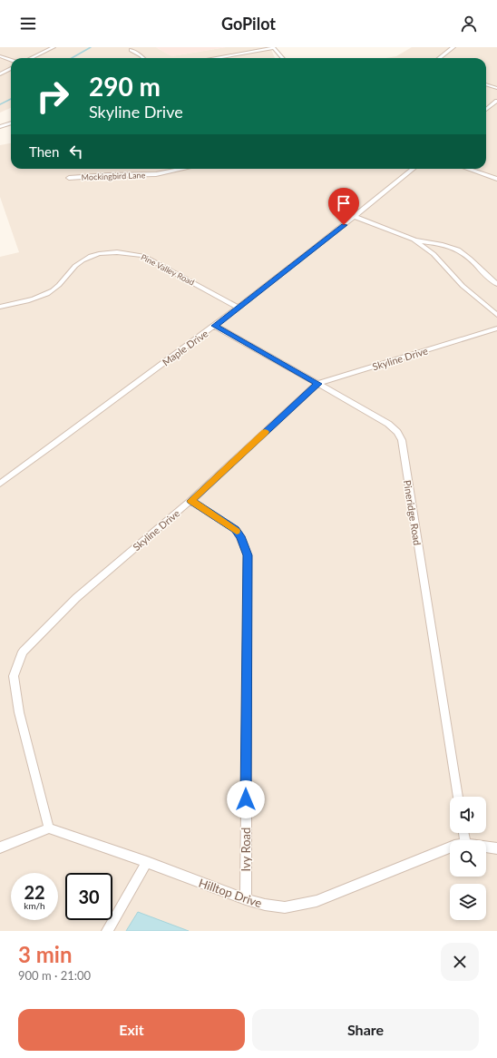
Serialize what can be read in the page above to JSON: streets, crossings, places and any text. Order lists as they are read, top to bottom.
{
  "streets": {
    "street": [
      "Mockingbird Lane",
      "Pine Valley Road",
      "Maple Drive",
      "Skyline Drive",
      "Pineridge Road",
      "Ivy Road",
      "Hilltop Drive"
    ]
  },
  "crossings": [
    ["Pine Valley Road", "Maple Drive"],
    ["Maple Drive", "Pineridge Road"],
    ["Skyline Drive", "Pineridge Road"],
    ["Skyline Drive", "Ivy Road"],
    ["Skyline Drive", "Hilltop Drive"],
    ["Ivy Road", "Hilltop Drive"]
  ],
  "page": {
    "header": "GoPilot",
    "turn": ["290 m", "Skyline Drive"],
    "then": "Then",
    "speed": "22 km/h",
    "limit": "30",
    "heading": ["3 min", "900 m · 21:00"],
    "buttons": ["Exit", "Share"]
  }
}
